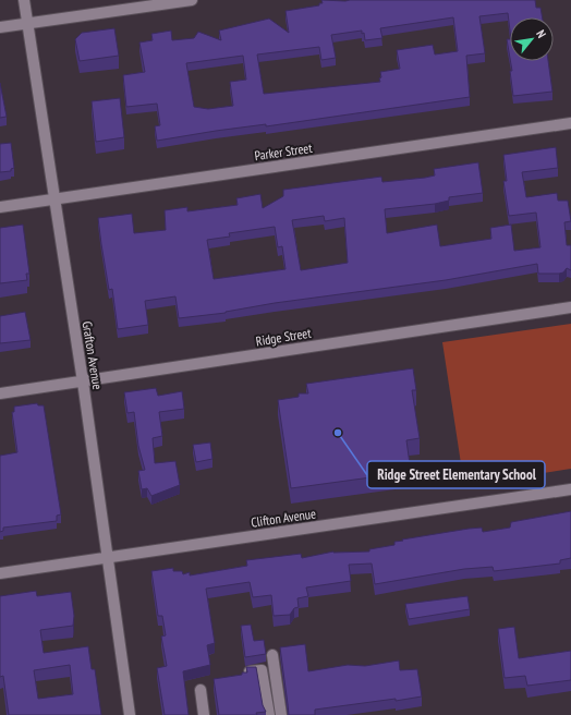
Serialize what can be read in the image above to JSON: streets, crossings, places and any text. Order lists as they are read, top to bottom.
{
  "streets": {
    "street": [
      "Parker Street",
      "Ridge Street",
      "Grafton Avenue",
      "Clifton Avenue"
    ]
  },
  "crossings": [
    ["Parker Street", "Grafton Avenue"],
    ["Ridge Street", "Grafton Avenue"],
    ["Grafton Avenue", "Clifton Avenue"]
  ],
  "places": ["Ridge Street Elementary School"],
  "north": "top right"
}
